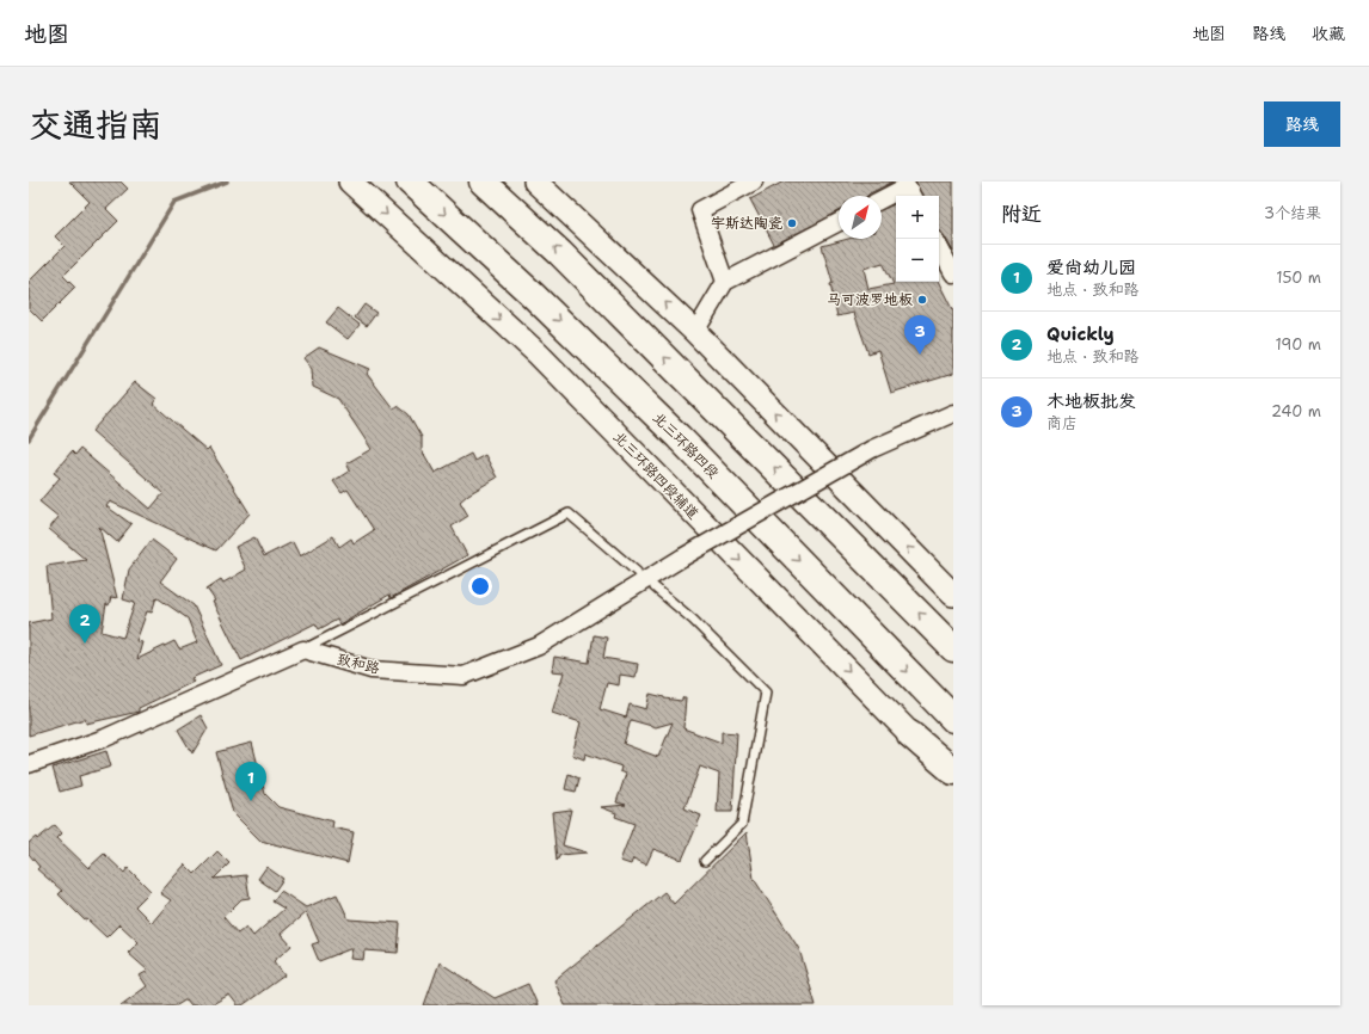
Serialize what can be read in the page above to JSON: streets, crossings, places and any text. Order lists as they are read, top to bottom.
{
  "streets": {
    "highway": ["北三环路四段"],
    "main road": ["北三环路四段辅道"],
    "street": ["致和路"]
  },
  "places": ["宇斯达陶瓷", "马可波罗地板"],
  "north": "top right",
  "page": {
    "header": "地图",
    "nav": ["地图", "路线", "收藏"],
    "title": "交通指南",
    "buttons": "路线",
    "heading": ["附近", "3个结果"],
    "map_buttons": ["+", "−"],
    "list": [
      {
        "mark": "1",
        "name": "爱尚幼儿园",
        "note": "地点 · 致和路",
        "value": "150 m"
      },
      {
        "mark": "2",
        "name": "Quickly",
        "note": "地点 · 致和路",
        "value": "190 m"
      },
      {
        "mark": "3",
        "name": "木地板批发",
        "note": "商店",
        "value": "240 m"
      }
    ],
    "pins": ["3", "2", "1"]
  }
}
